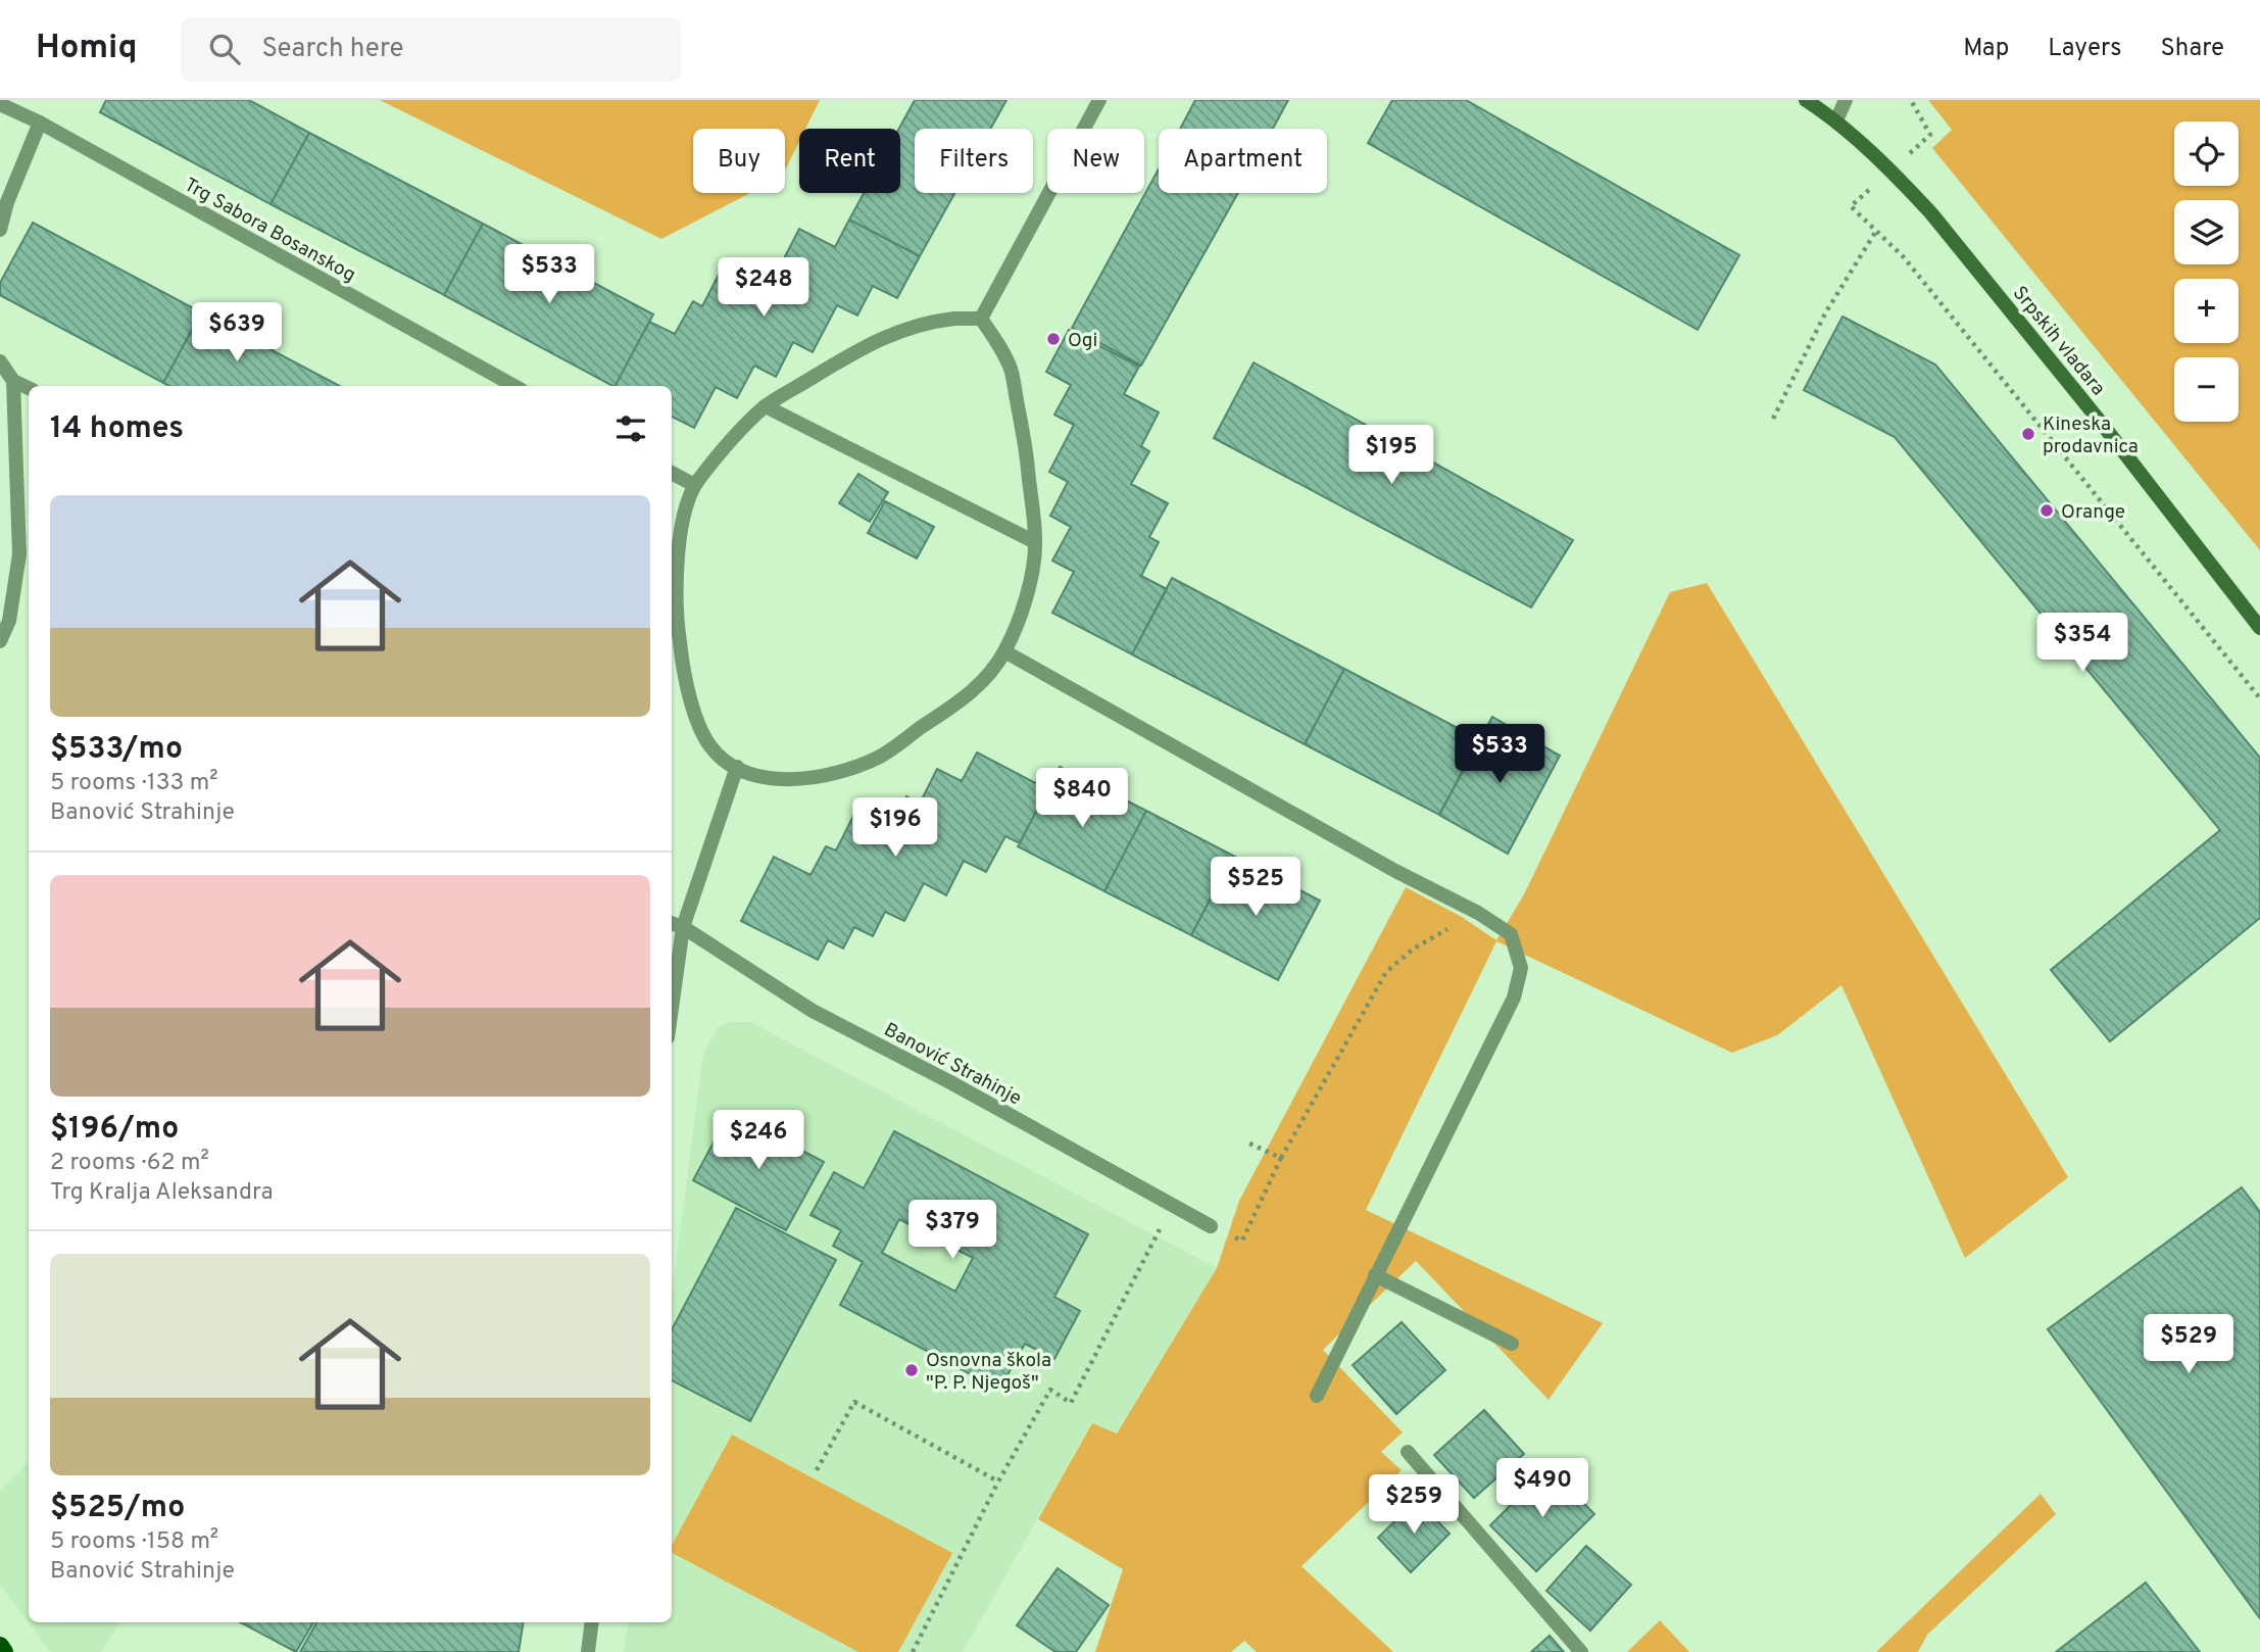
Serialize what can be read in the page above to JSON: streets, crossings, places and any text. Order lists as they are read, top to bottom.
{
  "streets": {
    "street": ["Trg Sabora Bosanskog", "Srpskih vladara", "Banović Strahinje"]
  },
  "places": [
    "Ogi",
    "Kineska prodavnica",
    "Orange",
    "Osnovna škola \"P. P. Njegoš\""
  ],
  "page": {
    "header": "Homiq",
    "search": "Search here",
    "nav": ["Map", "Layers", "Share"],
    "map_buttons": ["+", "−"],
    "chip": [
      "Buy",
      "Rent",
      "Filters",
      "New",
      "Apartment"
    ],
    "price": [
      "$533",
      "$248",
      "$639",
      "$195",
      "$354",
      "$533",
      "$840",
      "$196",
      "$525",
      "$246",
      "$379",
      "$529",
      "$490",
      "$259"
    ],
    "heading": "14 homes",
    "list": [
      {
        "name": "$533/mo",
        "note": "5 rooms · 133 m² · Banović Strahinje"
      },
      {
        "name": "$196/mo",
        "note": "2 rooms · 62 m² · Trg Kralja Aleksandra"
      },
      {
        "name": "$525/mo",
        "note": "5 rooms · 158 m² · Banović Strahinje"
      }
    ]
  }
}
